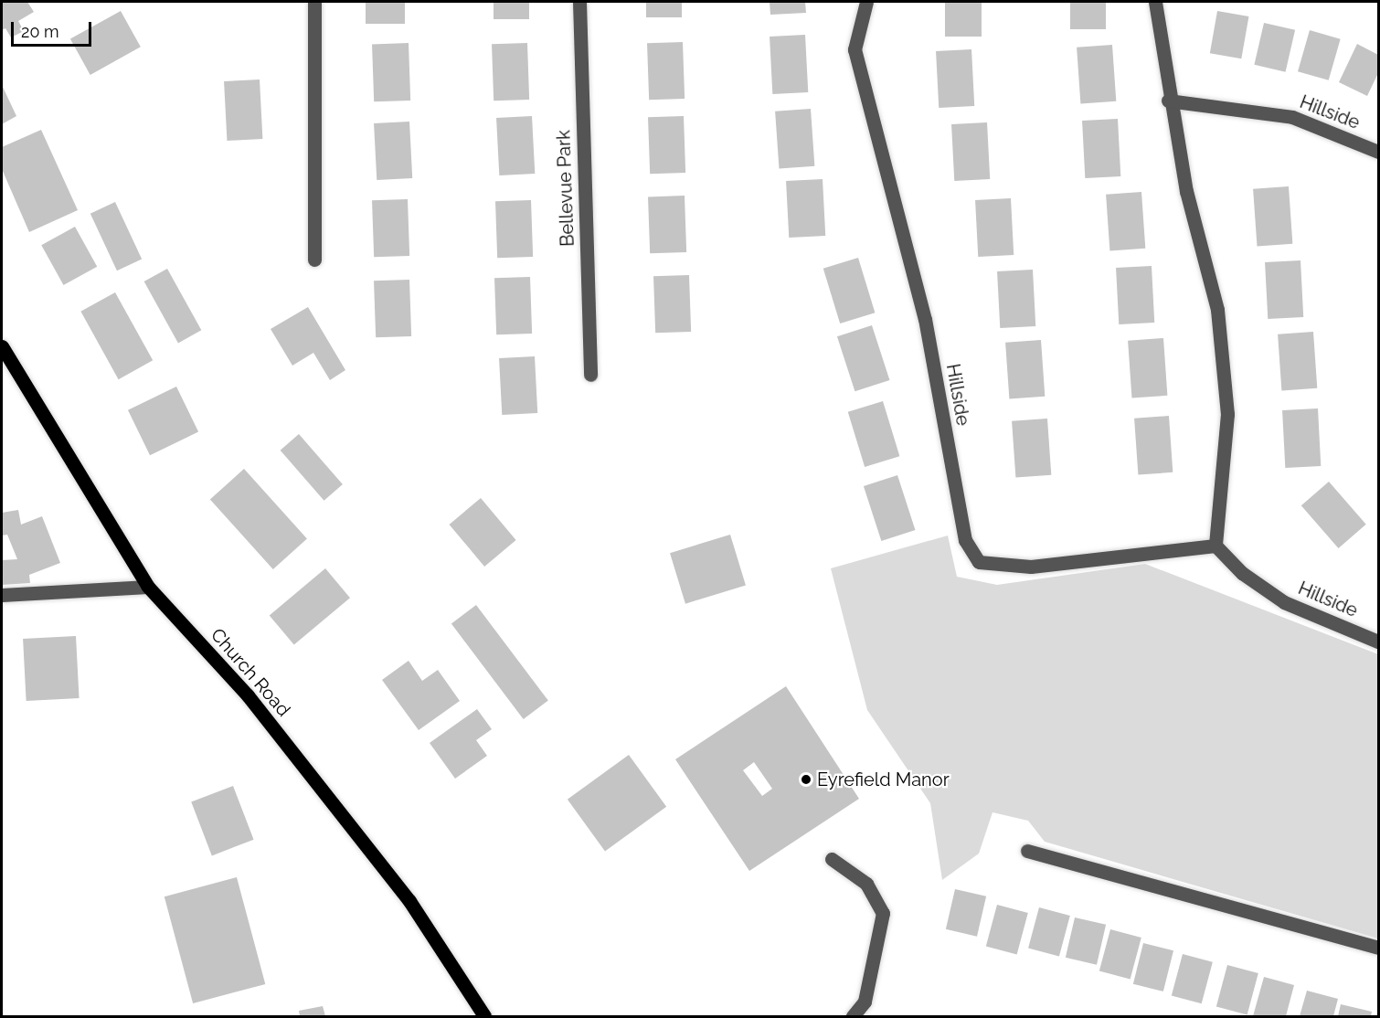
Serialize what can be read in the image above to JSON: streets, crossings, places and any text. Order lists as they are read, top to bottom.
{
  "streets": {
    "main road": ["Church Road"],
    "street": ["Hillside", "Bellevue Park"]
  },
  "places": ["Eyrefield Manor"],
  "scale_bar": "20 m"
}
